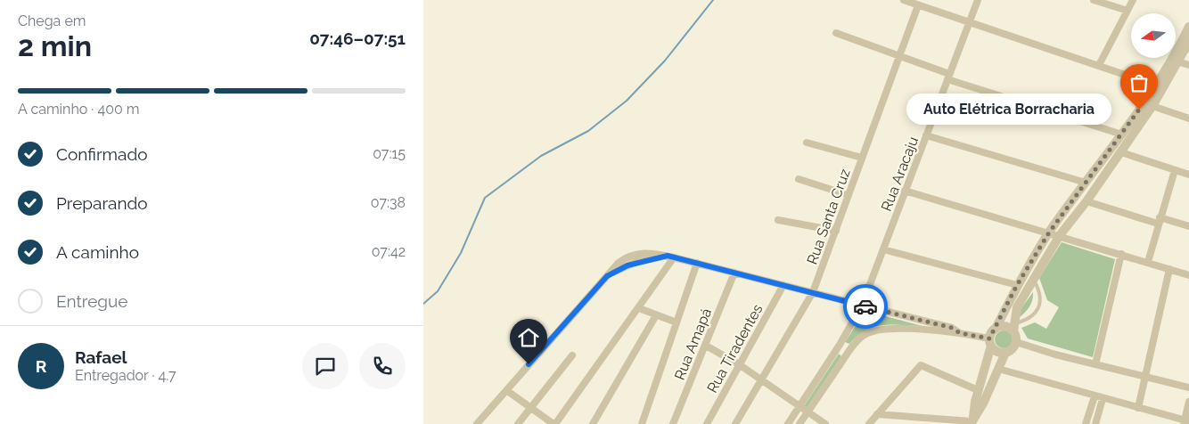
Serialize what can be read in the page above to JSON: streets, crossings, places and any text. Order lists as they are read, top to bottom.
{
  "streets": {
    "street": [
      "Rua Aracaju",
      "Rua Santa Cruz",
      "Rua Amapá",
      "Rua Tiradentes"
    ]
  },
  "places": ["Auto Elétrica Borracharia"],
  "north": "left",
  "page": {
    "heading": ["2 min", "Chega em", "07:46–07:51"],
    "panel": ["Rafael", "Entregador · 4.7"],
    "bar": "A caminho · 400 m",
    "bubble": "Auto Elétrica Borracharia",
    "list": [
      ["Confirmado", "07:15"],
      ["Preparando", "07:38"],
      ["A caminho", "07:42"],
      "Entregue"
    ],
    "round": "R"
  }
}
